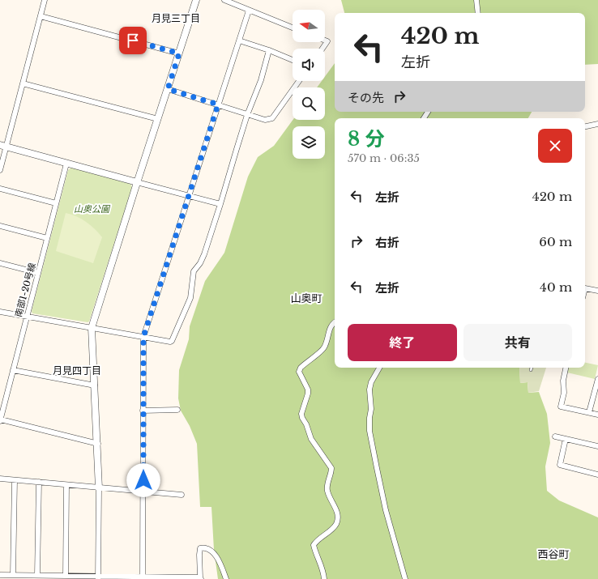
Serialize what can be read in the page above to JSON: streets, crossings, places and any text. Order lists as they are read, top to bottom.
{
  "streets": {
    "street": ["南部1-20号線"]
  },
  "districts": [
    "月見三丁目",
    "山奥町",
    "月見四丁目",
    "西谷町"
  ],
  "parks": ["山奥公園"],
  "north": "left",
  "page": {
    "turn": ["420 m", "左折"],
    "then": "その先",
    "heading": ["8 分", "570 m · 06:35"],
    "list": [
      {
        "name": "左折",
        "value": "420 m"
      },
      {
        "name": "右折",
        "value": "60 m"
      },
      {
        "name": "左折",
        "value": "40 m"
      }
    ],
    "buttons": ["終了", "共有"]
  }
}
